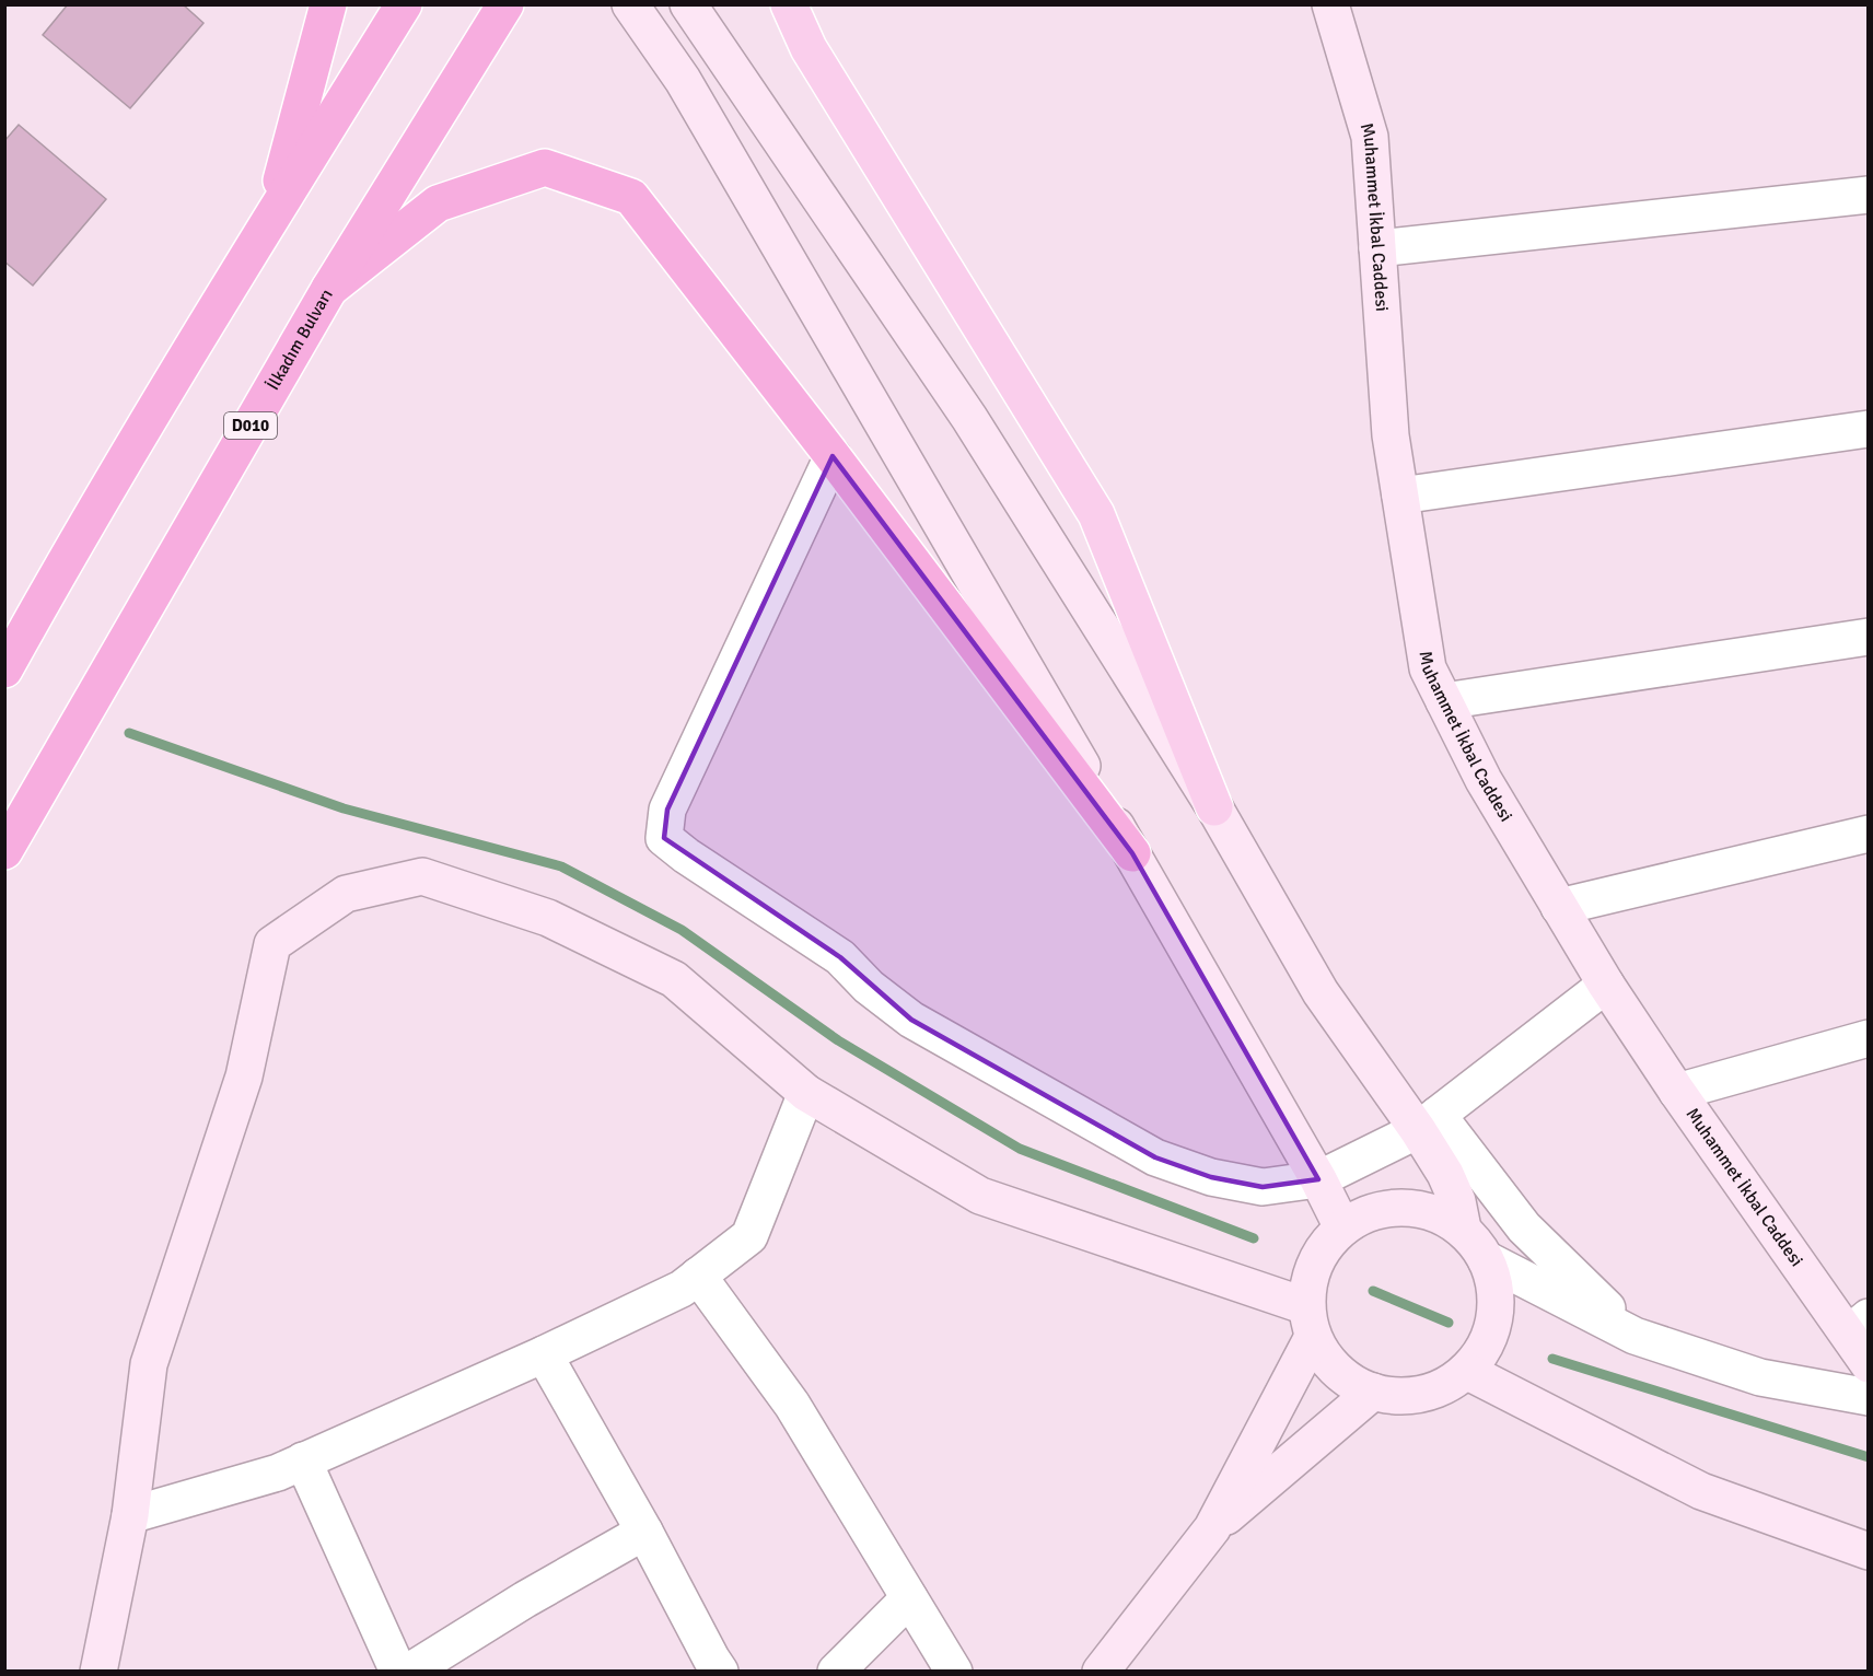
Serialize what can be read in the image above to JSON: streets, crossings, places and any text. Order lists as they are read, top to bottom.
{
  "streets": {
    "highway": ["İlkadım Bulvarı", "D010"],
    "main road": ["Muhammet İkbal Caddesi"]
  }
}
